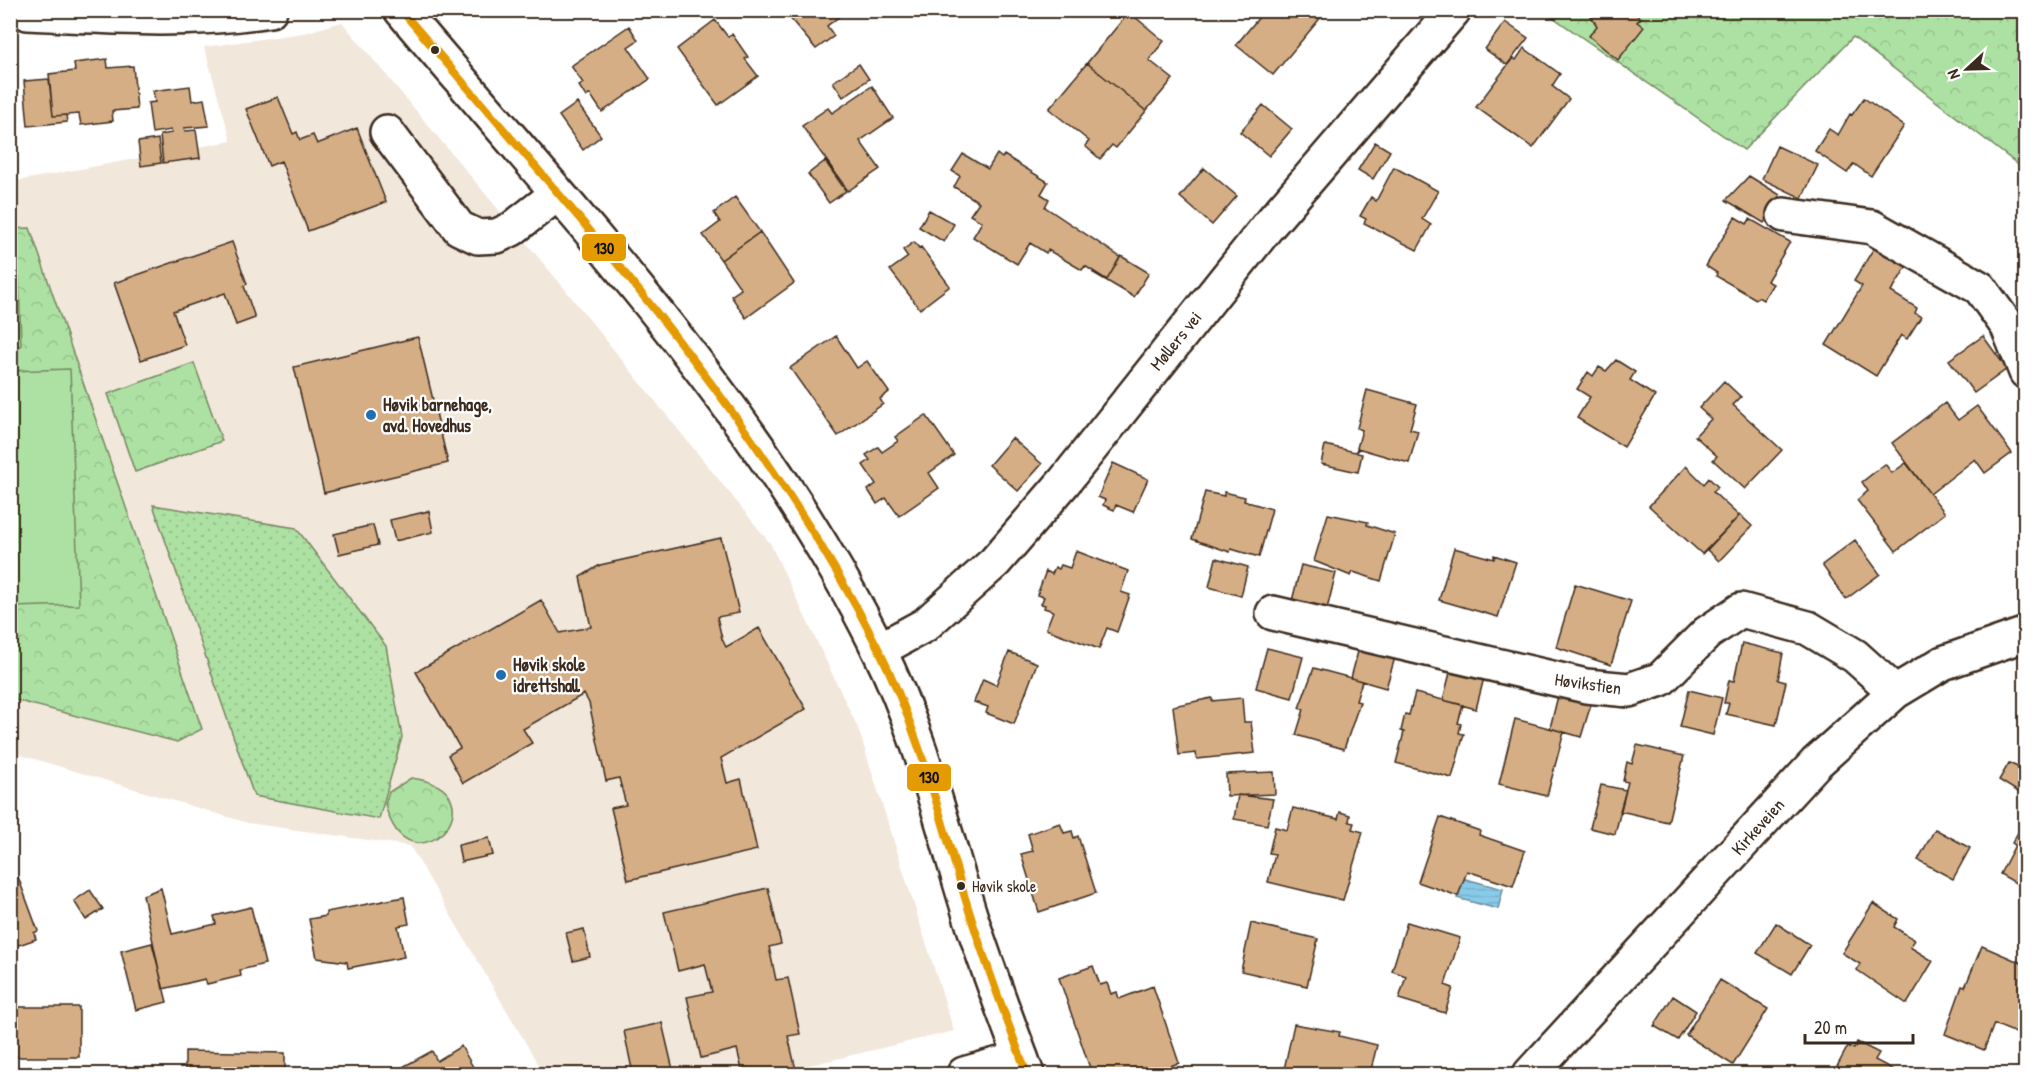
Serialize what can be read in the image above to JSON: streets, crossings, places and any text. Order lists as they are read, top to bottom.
{
  "streets": {
    "street": ["Møllers vei", "Høvikstien", "Kirkeveien"]
  },
  "crossings": [
    ["Høvikstien", "Kirkeveien"]
  ],
  "places": ["Høvik barnehage, avd. Hovedhus", "Høvik skole idrettshall", "Høvik skole"],
  "lines": ["transit line 130"],
  "scale_bar": "20 m",
  "north": "left"
}
